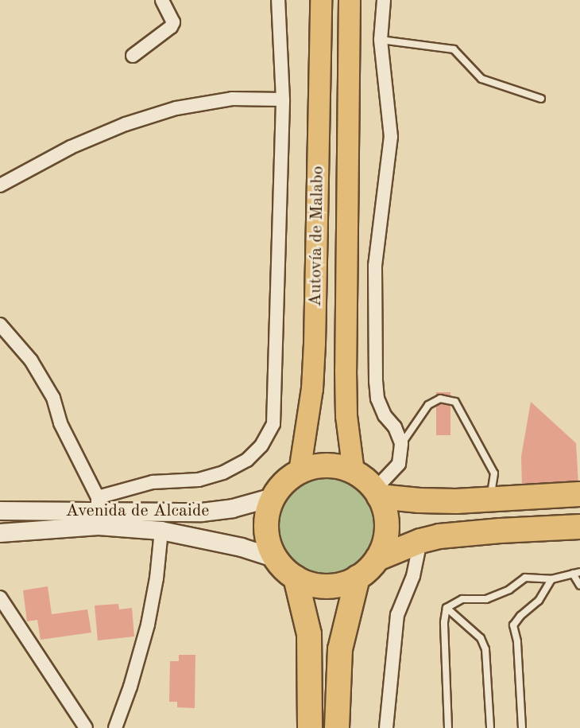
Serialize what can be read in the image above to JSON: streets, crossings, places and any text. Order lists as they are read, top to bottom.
{
  "streets": {
    "main road": ["Autovía de Malabo", "Avenida de Alcaide"]
  },
  "crossings": [
    ["Autovía de Malabo", "Avenida de Alcaide"]
  ]
}
